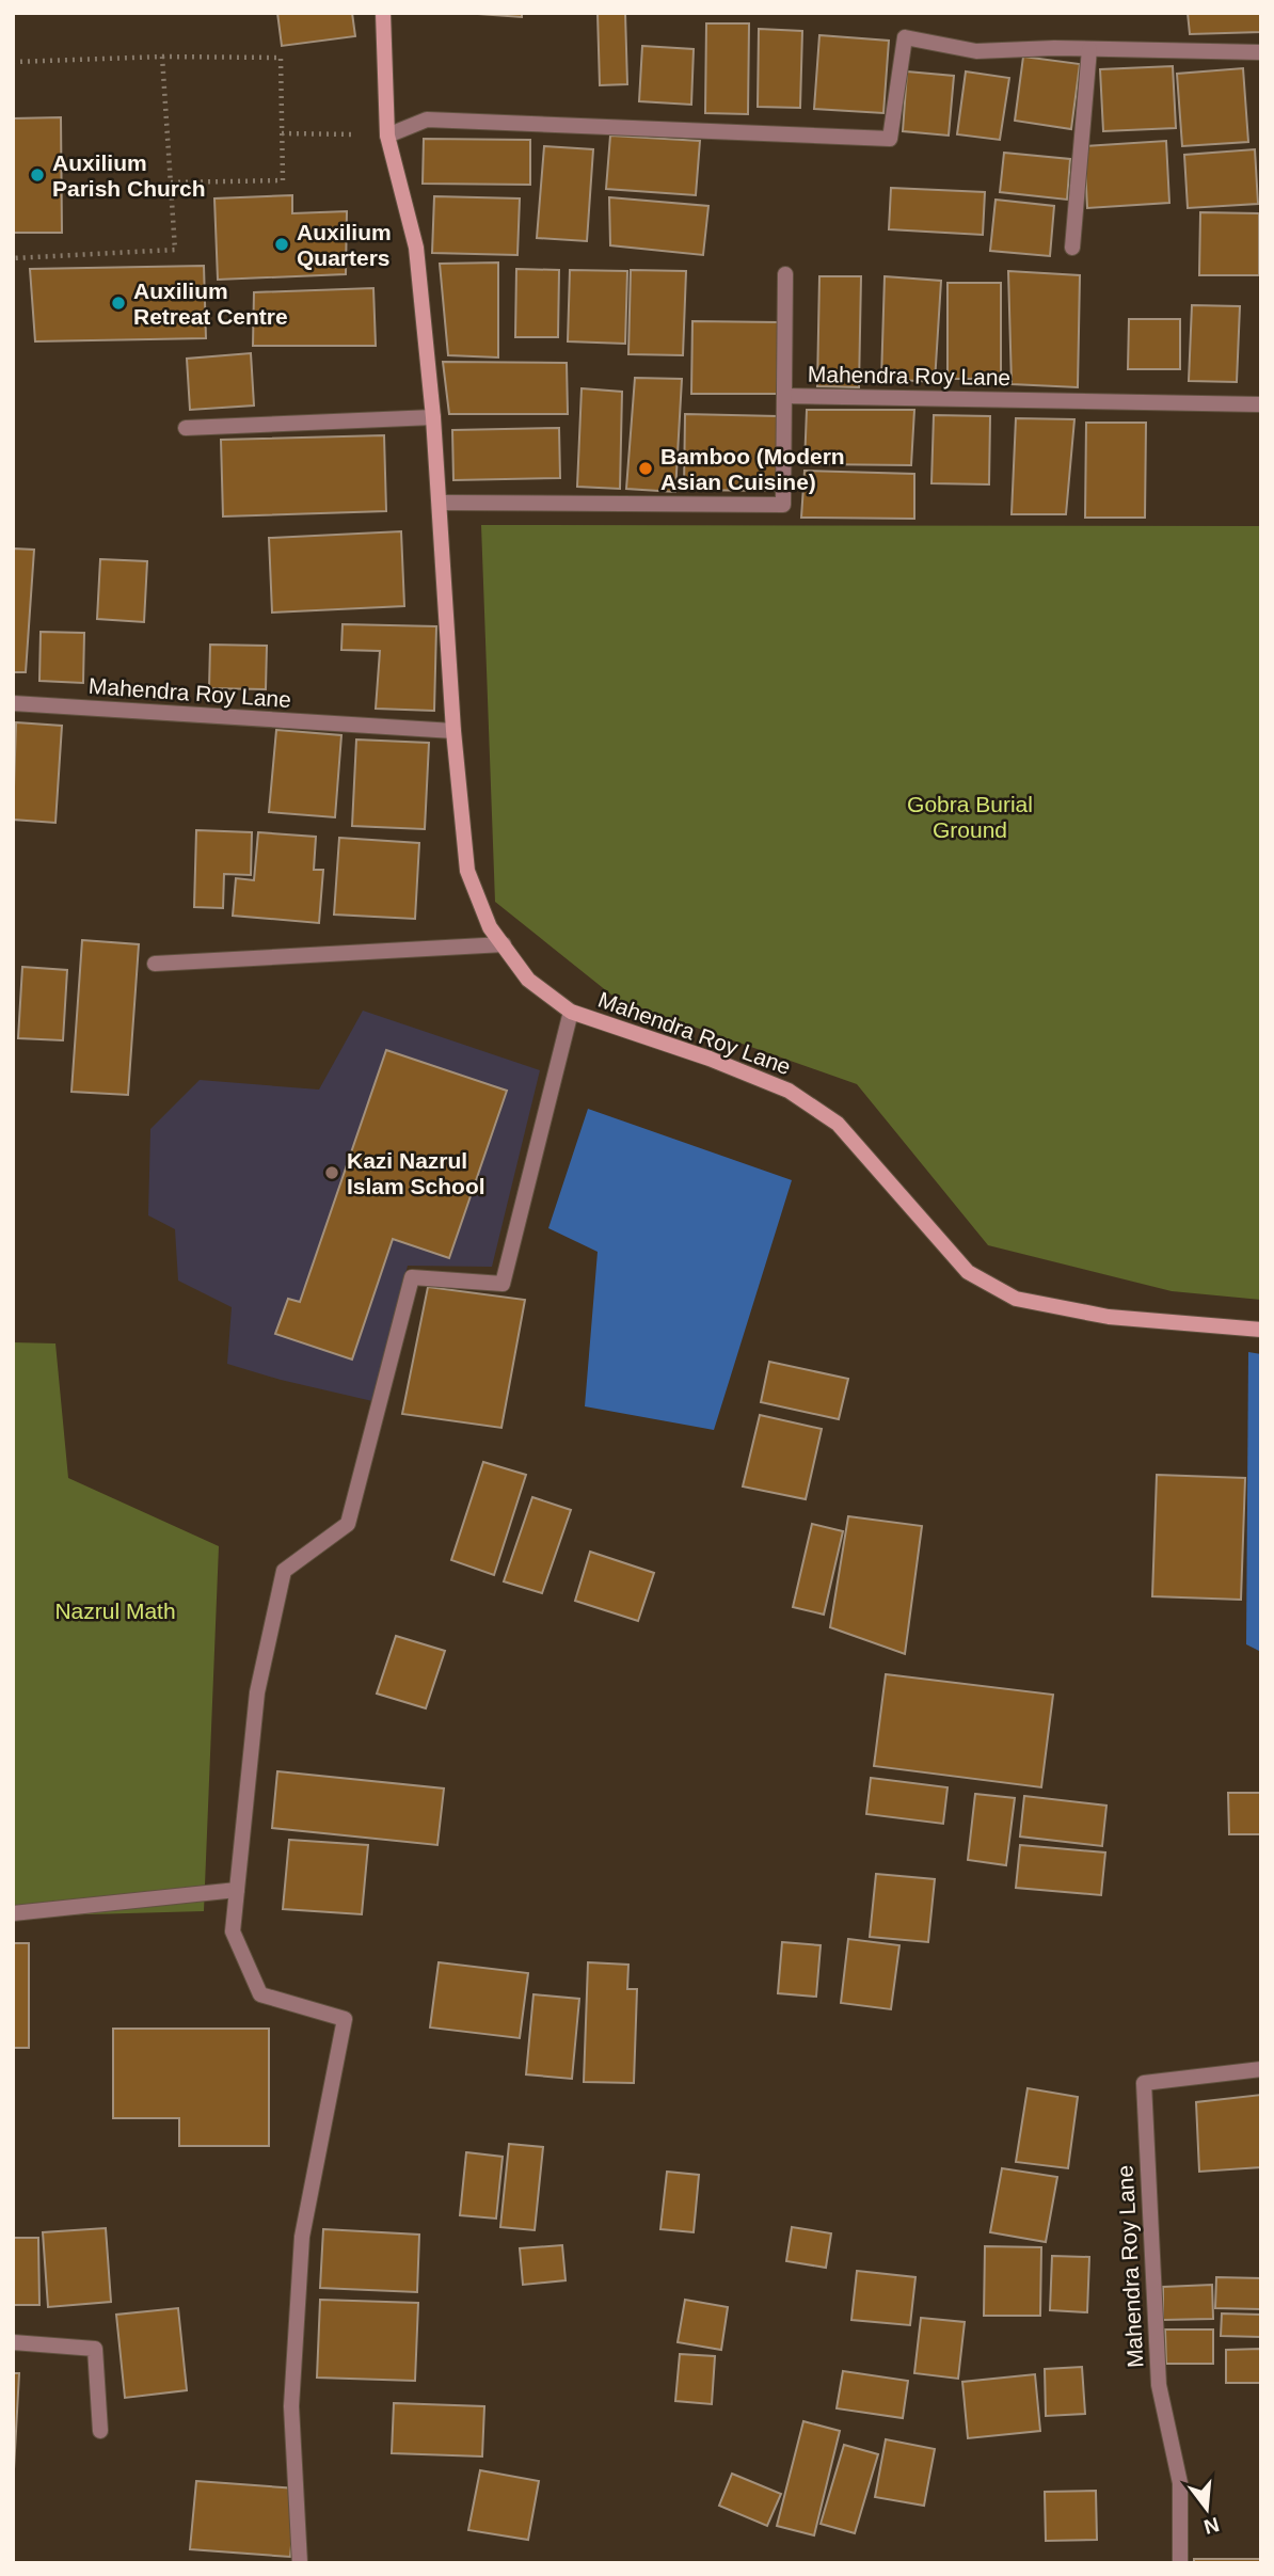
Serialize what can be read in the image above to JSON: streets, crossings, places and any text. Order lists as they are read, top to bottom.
{
  "streets": {
    "street": ["Mahendra Roy Lane"]
  },
  "parks": ["Gobra Burial Ground", "Nazrul Math"],
  "places": [
    "Auxilium Parish Church",
    "Auxilium Quarters",
    "Auxilium Retreat Centre",
    "Bamboo (Modern Asian Cuisine)",
    "Kazi Nazrul Islam School"
  ],
  "north": "bottom"
}
